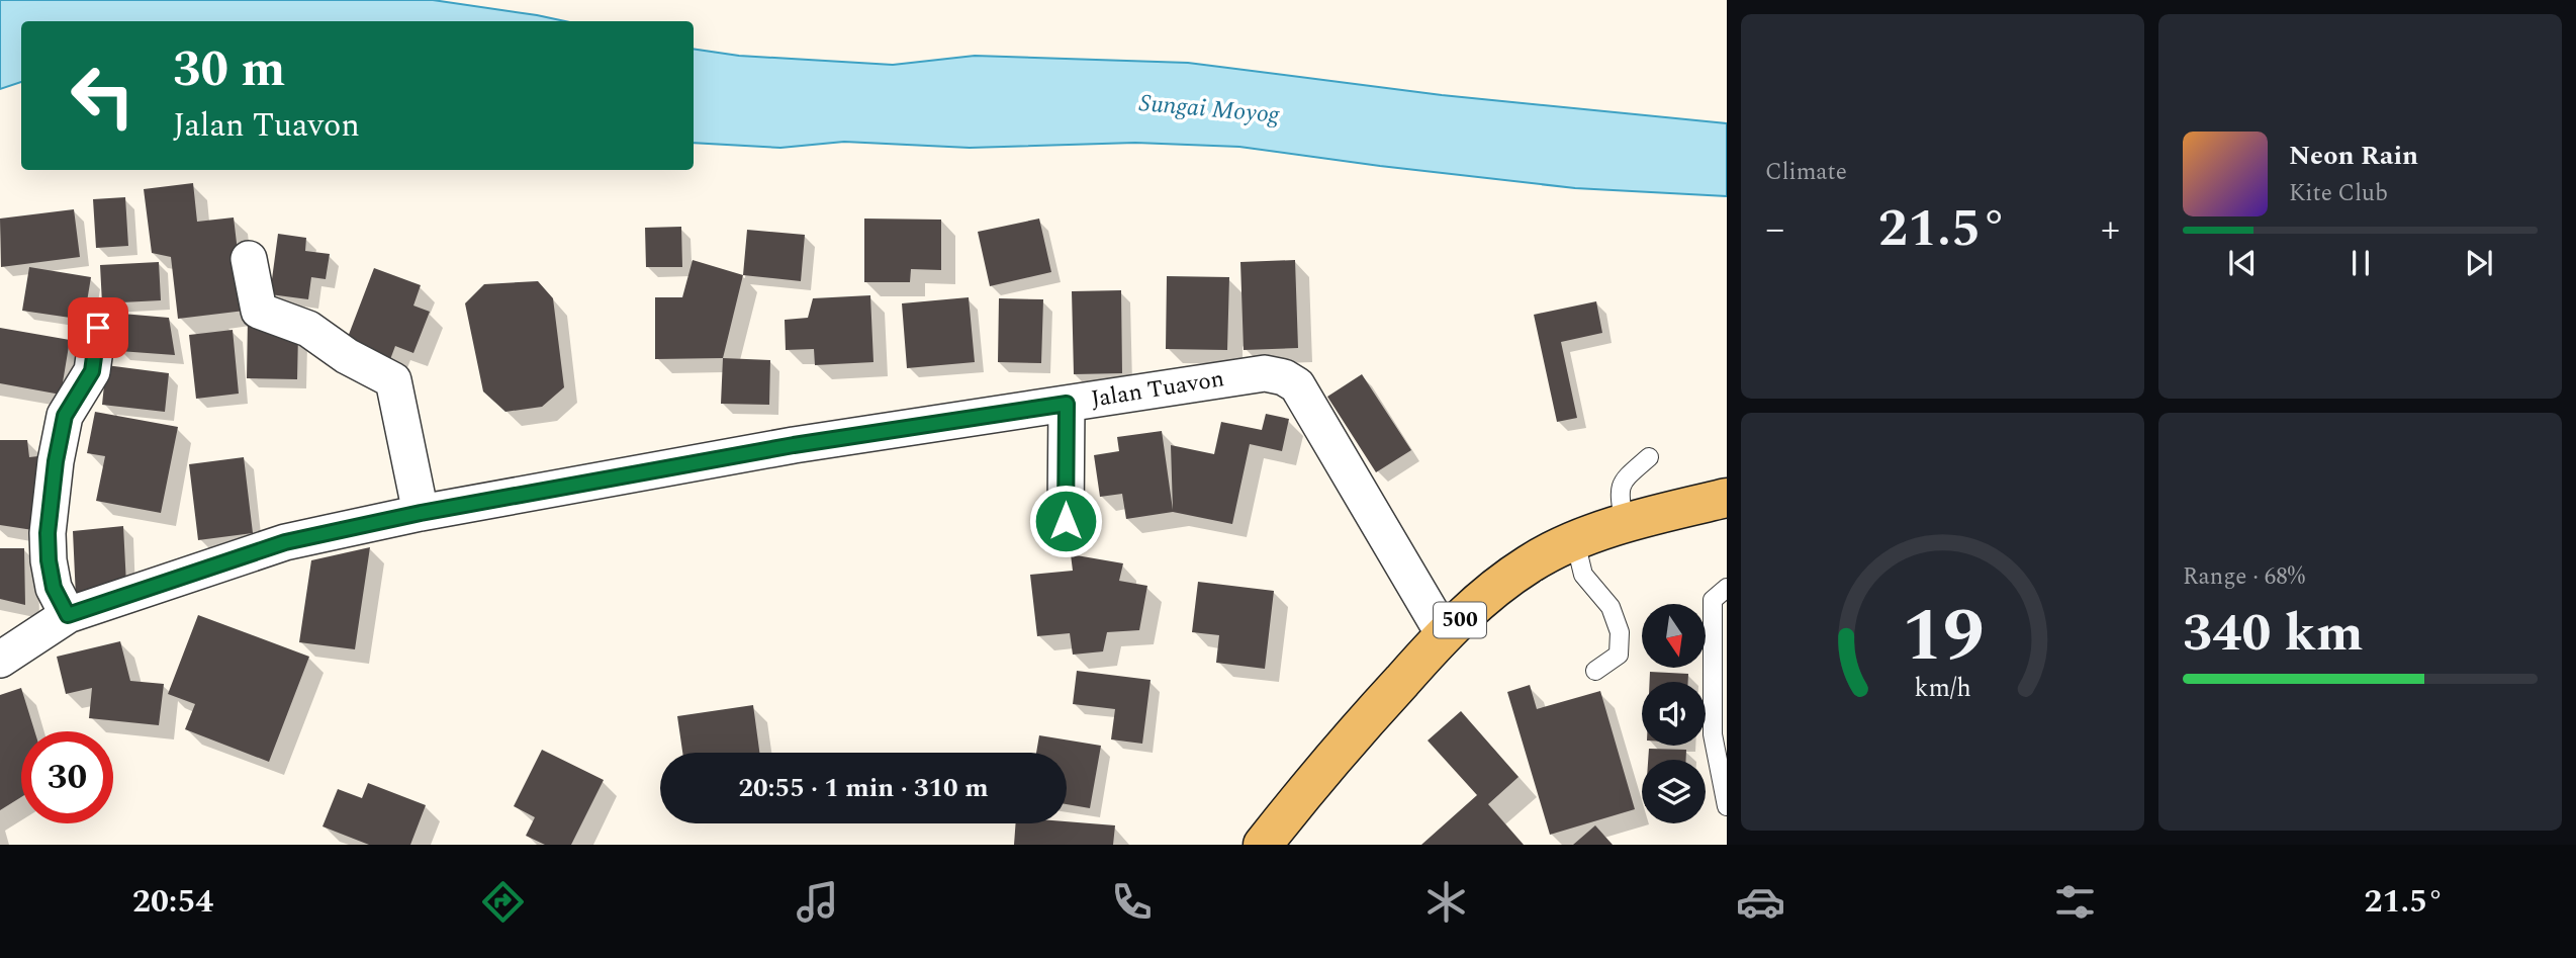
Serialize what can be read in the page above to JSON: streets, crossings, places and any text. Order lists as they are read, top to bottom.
{
  "streets": {
    "main road": ["500"],
    "street": ["Jalan Tuavon"]
  },
  "crossings": [
    ["Jalan Tuavon", "500"]
  ],
  "water": ["Sungai Moyog"],
  "north": "bottom",
  "page": {
    "tile": [
      "Climate",
      ["Range · 68%", "340 km"]
    ],
    "turn": ["30 m", "Jalan Tuavon"],
    "song": ["Neon Rain", "Kite Club"],
    "heat": ["−", "21.5°", "+"],
    "limit": "30",
    "trip": "20:55 · 1 min · 310 m",
    "tabs": ["20:54", "21.5°"],
    "gauge": ["19", "km/h"]
  }
}
